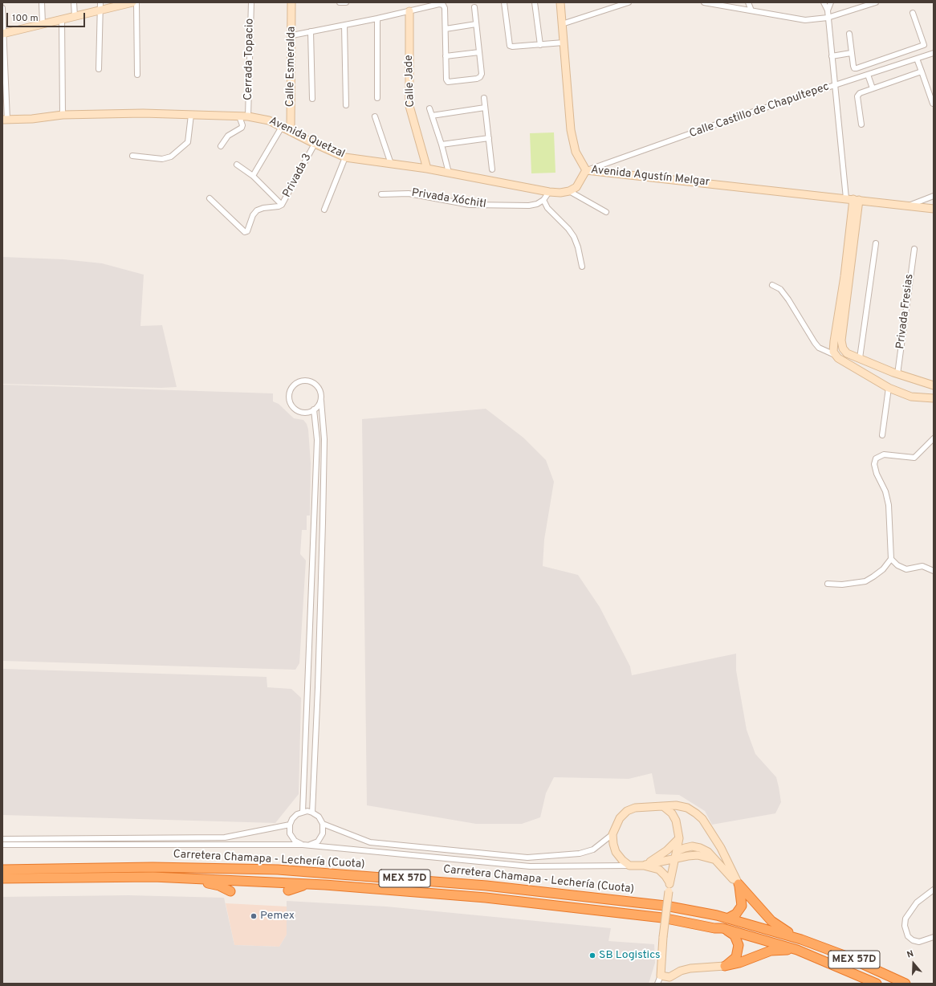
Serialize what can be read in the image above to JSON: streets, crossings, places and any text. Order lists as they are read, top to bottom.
{
  "streets": {
    "highway": ["Carretera Chamapa - Lechería (Cuota)", "MEX 57D"],
    "main road": [
      "Calle Esmeralda",
      "Calle Jade",
      "Avenida Quetzal",
      "Avenida Agustín Melgar"
    ],
    "street": [
      "Cerrada Topacio",
      "Calle Castillo de Chapultepec",
      "Privada 3",
      "Privada Xóchitl",
      "Privada Fresias"
    ]
  },
  "crossings": [
    ["Cerrada Topacio", "Avenida Quetzal"],
    ["Calle Esmeralda", "Avenida Quetzal"],
    ["Calle Jade", "Avenida Quetzal"],
    ["Calle Castillo de Chapultepec", "Avenida Agustín Melgar"],
    ["Avenida Quetzal", "Privada 3"]
  ],
  "places": ["Pemex", "SB Logistics"],
  "scale_bar": "100 m",
  "north": "top"
}
